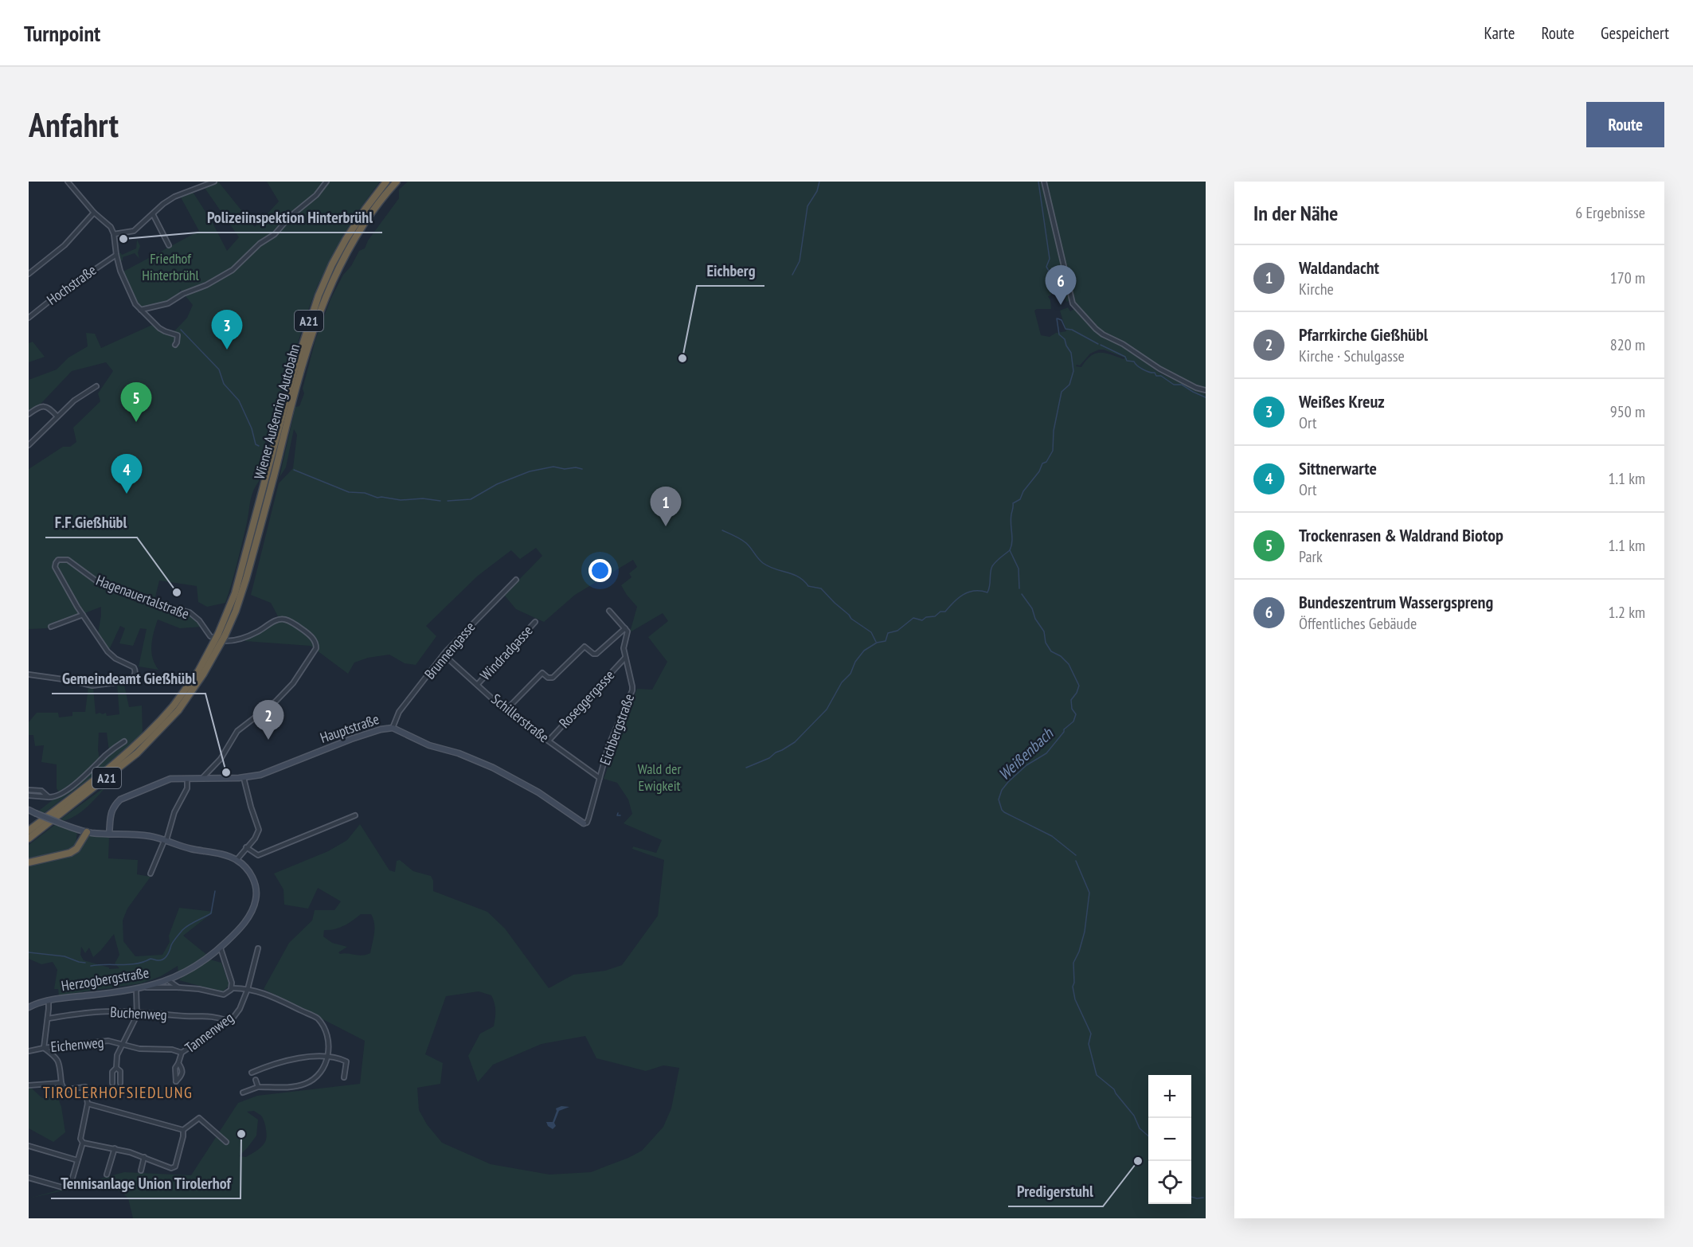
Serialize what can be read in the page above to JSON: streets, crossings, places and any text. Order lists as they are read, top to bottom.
{
  "streets": {
    "highway": ["A21", "Wiener Außenring Autobahn"],
    "street": [
      "Hochstraße",
      "Hagenauertalstraße",
      "Brunnengasse",
      "Windradgasse",
      "Roseggergasse",
      "Schillerstraße",
      "Hauptstraße",
      "Eichbergstraße",
      "Herzogbergstraße",
      "Buchenweg",
      "Tannenweg",
      "Eichenweg"
    ]
  },
  "crossings": [
    ["A21", "Wiener Außenring Autobahn"],
    ["Hagenauertalstraße", "Hauptstraße"],
    ["Brunnengasse", "Schillerstraße"],
    ["Brunnengasse", "Hauptstraße"],
    ["Windradgasse", "Schillerstraße"],
    ["Roseggergasse", "Schillerstraße"],
    ["Roseggergasse", "Eichbergstraße"],
    ["Schillerstraße", "Eichbergstraße"],
    ["Hauptstraße", "Eichbergstraße"],
    ["Buchenweg", "Tannenweg"],
    ["Tannenweg", "Eichenweg"]
  ],
  "districts": ["TIROLERHOFSIEDLUNG"],
  "water": ["Weißenbach"],
  "parks": ["Friedhof Hinterbrühl", "Wald der Ewigkeit"],
  "places": [
    "Polizeiinspektion Hinterbrühl",
    "Eichberg",
    "F.F.Gießhübl",
    "Gemeindeamt Gießhübl",
    "Tennisanlage Union Tirolerhof",
    "Predigerstuhl"
  ],
  "page": {
    "header": "Turnpoint",
    "nav": ["Karte", "Route", "Gespeichert"],
    "buttons": "Route",
    "title": "Anfahrt",
    "heading": ["In der Nähe", "6 Ergebnisse"],
    "list": [
      {
        "mark": "1",
        "name": "Waldandacht",
        "note": "Kirche",
        "value": "170 m"
      },
      {
        "mark": "2",
        "name": "Pfarrkirche Gießhübl",
        "note": "Kirche · Schulgasse",
        "value": "820 m"
      },
      {
        "mark": "3",
        "name": "Weißes Kreuz",
        "note": "Ort",
        "value": "950 m"
      },
      {
        "mark": "4",
        "name": "Sittnerwarte",
        "note": "Ort",
        "value": "1.1 km"
      },
      {
        "mark": "5",
        "name": "Trockenrasen & Waldrand Biotop",
        "note": "Park",
        "value": "1.1 km"
      },
      {
        "mark": "6",
        "name": "Bundeszentrum Wassergspreng",
        "note": "Öffentliches Gebäude",
        "value": "1.2 km"
      }
    ],
    "pins": [
      "6",
      "3",
      "5",
      "4",
      "1",
      "2"
    ],
    "map_buttons": ["+", "−"]
  }
}
